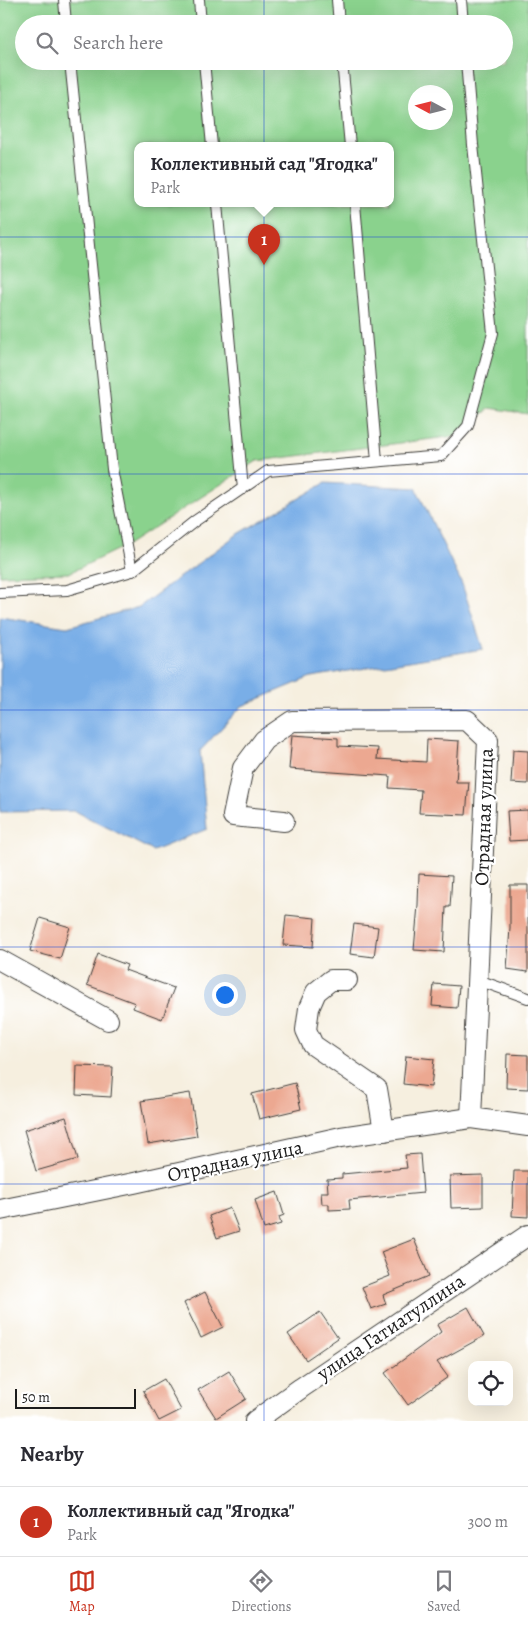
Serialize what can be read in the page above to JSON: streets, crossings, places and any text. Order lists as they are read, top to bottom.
{
  "streets": {
    "street": ["Отрадная улица", "улица Гатиатуллина"]
  },
  "scale_bar": "50 m",
  "north": "left",
  "page": {
    "search": "Search here",
    "popup": ["Коллективный сад \"Ягодка\"", "Park"],
    "pins": "1",
    "scale": "50 m",
    "heading": "Nearby",
    "list": [
      {
        "mark": "1",
        "name": "Коллективный сад \"Ягодка\"",
        "note": "Park",
        "value": "300 m"
      }
    ],
    "nav": ["Map", "Directions", "Saved"]
  }
}
